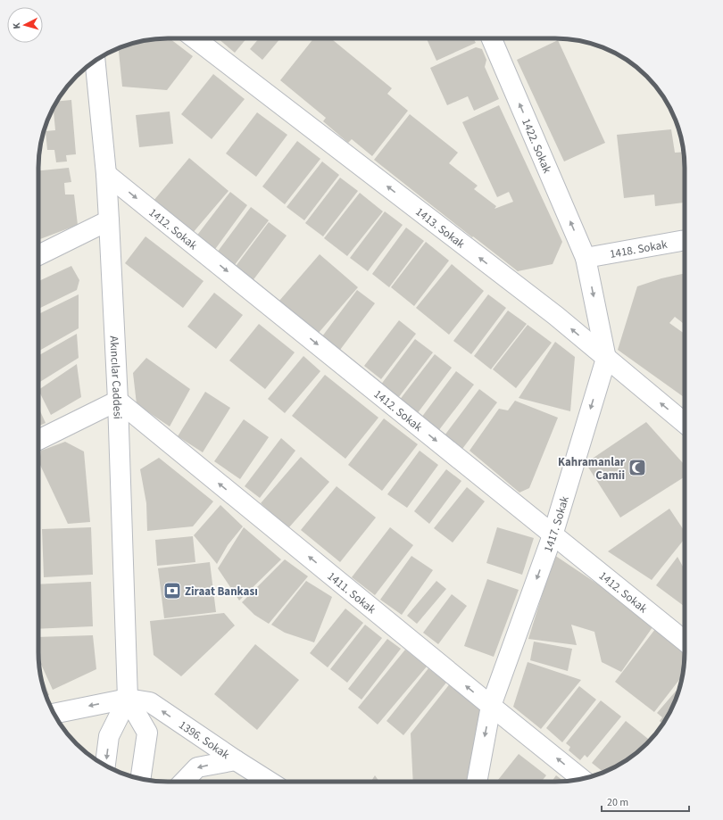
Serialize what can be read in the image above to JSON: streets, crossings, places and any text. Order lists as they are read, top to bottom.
{
  "streets": {
    "street": [
      "1422. Sokak",
      "1413. Sokak",
      "1412. Sokak",
      "1418. Sokak",
      "Akıncılar Caddesi",
      "1417. Sokak",
      "1411. Sokak",
      "1396. Sokak"
    ]
  },
  "crossings": [
    ["1422. Sokak", "1418. Sokak"],
    ["1422. Sokak", "1417. Sokak"],
    ["1413. Sokak", "1417. Sokak"],
    ["1412. Sokak", "Akıncılar Caddesi"],
    ["1412. Sokak", "1417. Sokak"],
    ["1418. Sokak", "1417. Sokak"],
    ["Akıncılar Caddesi", "1411. Sokak"],
    ["Akıncılar Caddesi", "1396. Sokak"],
    ["1417. Sokak", "1411. Sokak"]
  ],
  "one_way": [
    "1422. Sokak",
    "1413. Sokak",
    "1412. Sokak",
    "1417. Sokak",
    "1411. Sokak",
    "1396. Sokak"
  ],
  "places": {
    "mosque": ["Kahramanlar Camii"],
    "bank": ["Ziraat Bankası"]
  },
  "scale_bar": "20 m",
  "north": "left"
}
